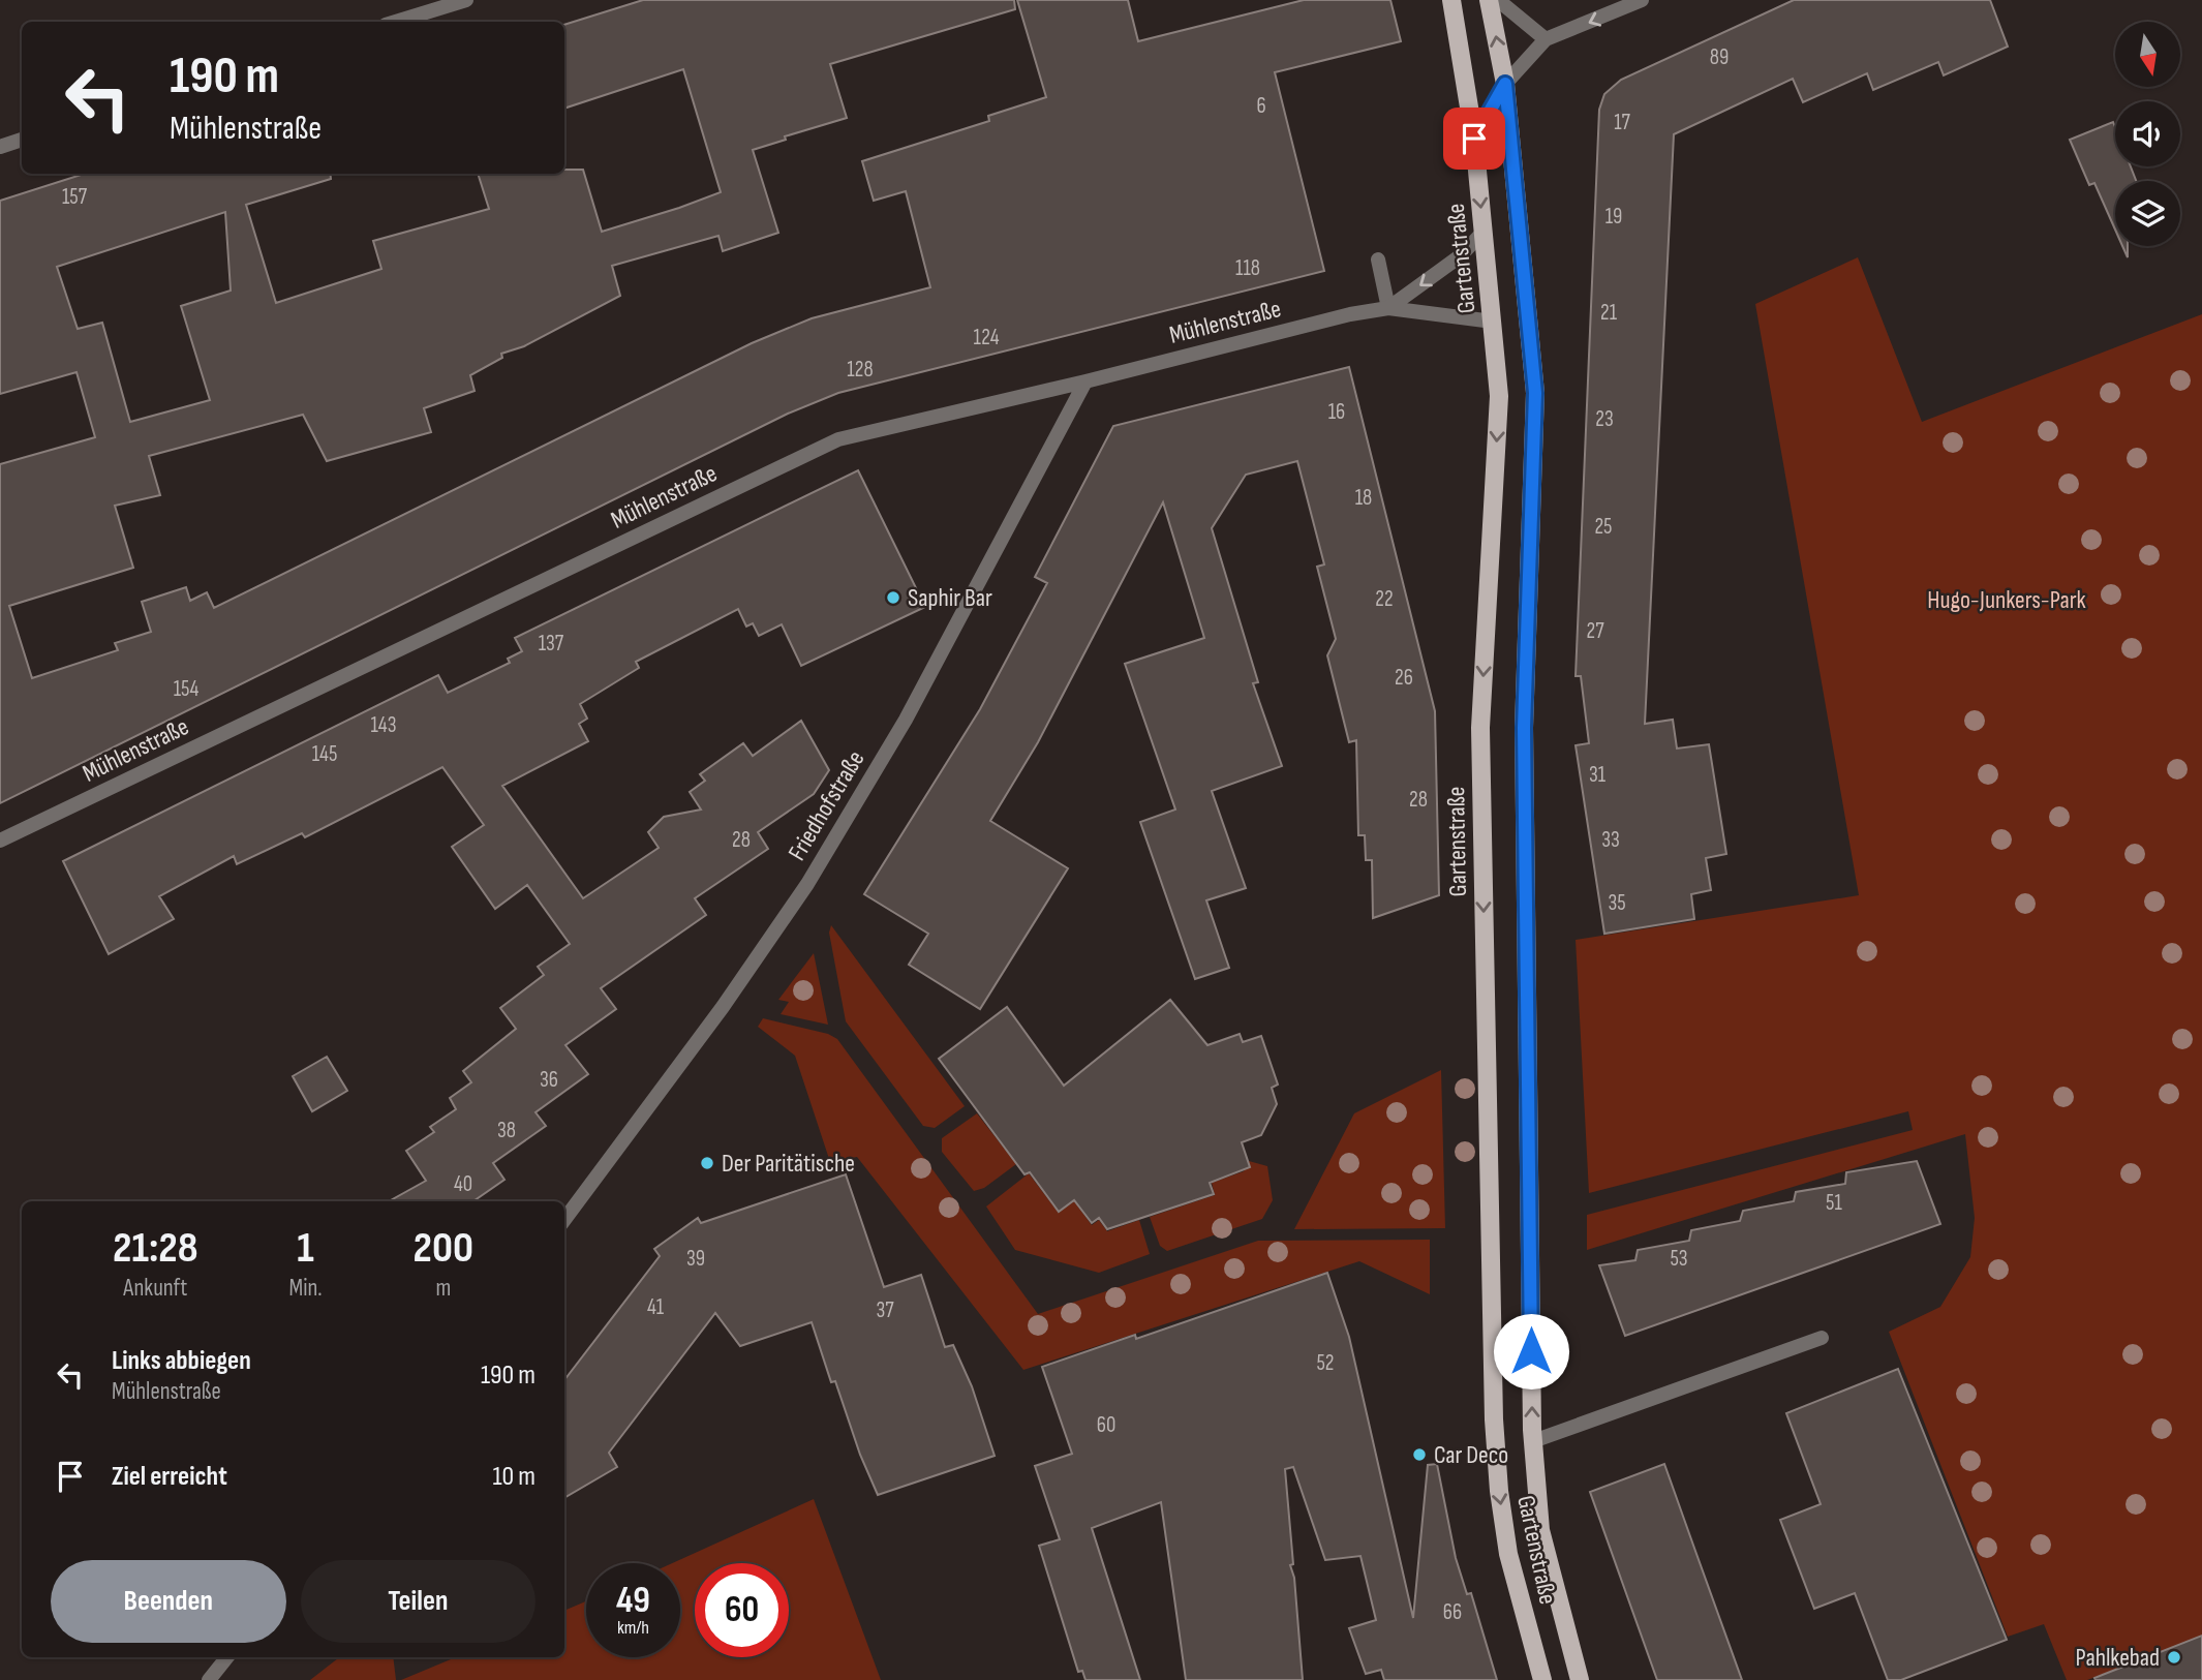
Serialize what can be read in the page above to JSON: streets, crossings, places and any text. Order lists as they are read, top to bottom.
{
  "streets": {
    "main road": ["Gartenstraße"],
    "street": ["Mühlenstraße", "Friedhofstraße"]
  },
  "crossings": [
    ["Gartenstraße", "Mühlenstraße"],
    ["Mühlenstraße", "Friedhofstraße"]
  ],
  "parks": ["Hugo-Junkers-Park"],
  "places": [
    "Saphir Bar",
    "Der Paritätische",
    "Car Deco",
    "Pahlkebad"
  ],
  "house_numbers": [
    "89",
    "6",
    "17",
    "157",
    "19",
    "118",
    "21",
    "124",
    "128",
    "16",
    "23",
    "18",
    "25",
    "22",
    "27",
    "137",
    "26",
    "154",
    "143",
    "145",
    "31",
    "28",
    "28",
    "33",
    "35",
    "36",
    "38",
    "40",
    "51",
    "39",
    "53",
    "41",
    "37",
    "52",
    "60",
    "66"
  ],
  "north": "bottom",
  "page": {
    "turn": ["190 m", "Mühlenstraße"],
    "eta": [
      "21:28",
      "Ankunft",
      "1",
      "Min.",
      "200",
      "m"
    ],
    "list": [
      {
        "name": "Links abbiegen",
        "note": "Mühlenstraße",
        "value": "190 m"
      },
      {
        "name": "Ziel erreicht",
        "value": "10 m"
      }
    ],
    "buttons": ["Beenden", "Teilen"],
    "speed": "49 km/h",
    "limit": "60"
  }
}
